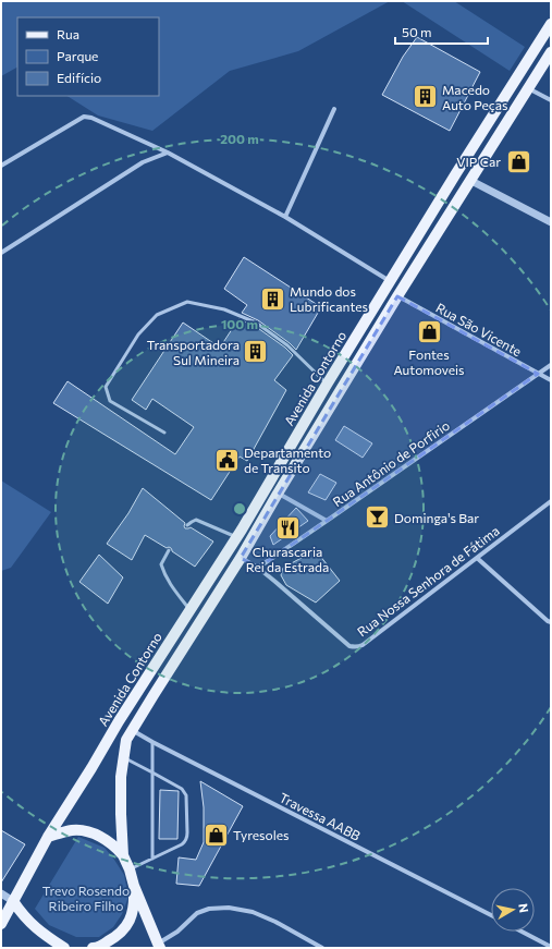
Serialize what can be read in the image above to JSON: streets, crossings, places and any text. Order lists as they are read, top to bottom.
{
  "streets": {
    "main road": ["Avenida Contorno"],
    "street": [
      "Rua São Vicente",
      "Rua Antônio de Porfirio",
      "Rua Nossa Senhora de Fátima",
      "Travessa AABB"
    ]
  },
  "crossings": [
    ["Rua São Vicente", "Rua Antônio de Porfirio"],
    ["Rua Antônio de Porfirio", "Rua Nossa Senhora de Fátima"]
  ],
  "parks": ["Trevo Rosendo Ribeiro Filho"],
  "places": {
    "building": ["Macedo Auto Peças", "Mundo dos Lubrificantes", "Transportadora Sul Mineira"],
    "shop": ["VIP Car", "Fontes Automoveis", "Tyresoles"],
    "public building": ["Departamento de Transito"],
    "bar": ["Dominga's Bar"],
    "restaurant": ["Churascaria Rei da Estrada"]
  },
  "legend": ["Rua", "Parque", "Edifício"],
  "scale_bar": "50 m",
  "north": "right",
  "rings": ["200 m", "100 m"]
}
